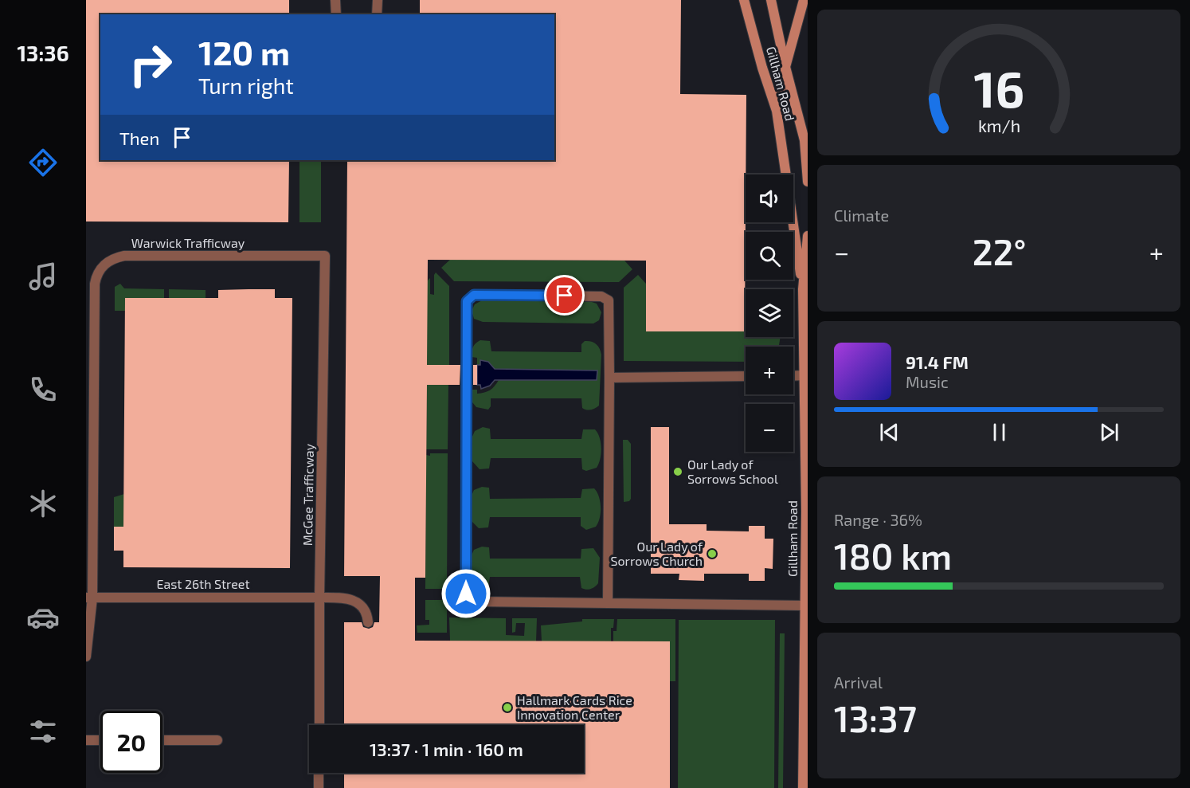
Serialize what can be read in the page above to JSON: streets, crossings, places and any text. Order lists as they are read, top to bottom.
{
  "streets": {
    "main road": ["Gillham Road"],
    "street": ["Warwick Trafficway", "McGee Trafficway", "East 26th Street"]
  },
  "crossings": [
    ["Warwick Trafficway", "McGee Trafficway"],
    ["Warwick Trafficway", "East 26th Street"],
    ["McGee Trafficway", "East 26th Street"]
  ],
  "places": ["Our Lady of Sorrows School", "Our Lady of Sorrows Church", "Hallmark Cards Rice Innovation Center"],
  "page": {
    "tabs": "13:36",
    "turn": ["120 m", "Turn right"],
    "then": "Then",
    "tile": [
      "Climate",
      ["Range · 36%", "180 km"],
      ["Arrival", "13:37"]
    ],
    "map_buttons": ["+", "−"],
    "heat": ["−", "22°", "+"],
    "song": ["91.4 FM", "Music"],
    "limit": "20",
    "trip": "13:37 · 1 min · 160 m",
    "gauge": ["16", "km/h"]
  }
}
